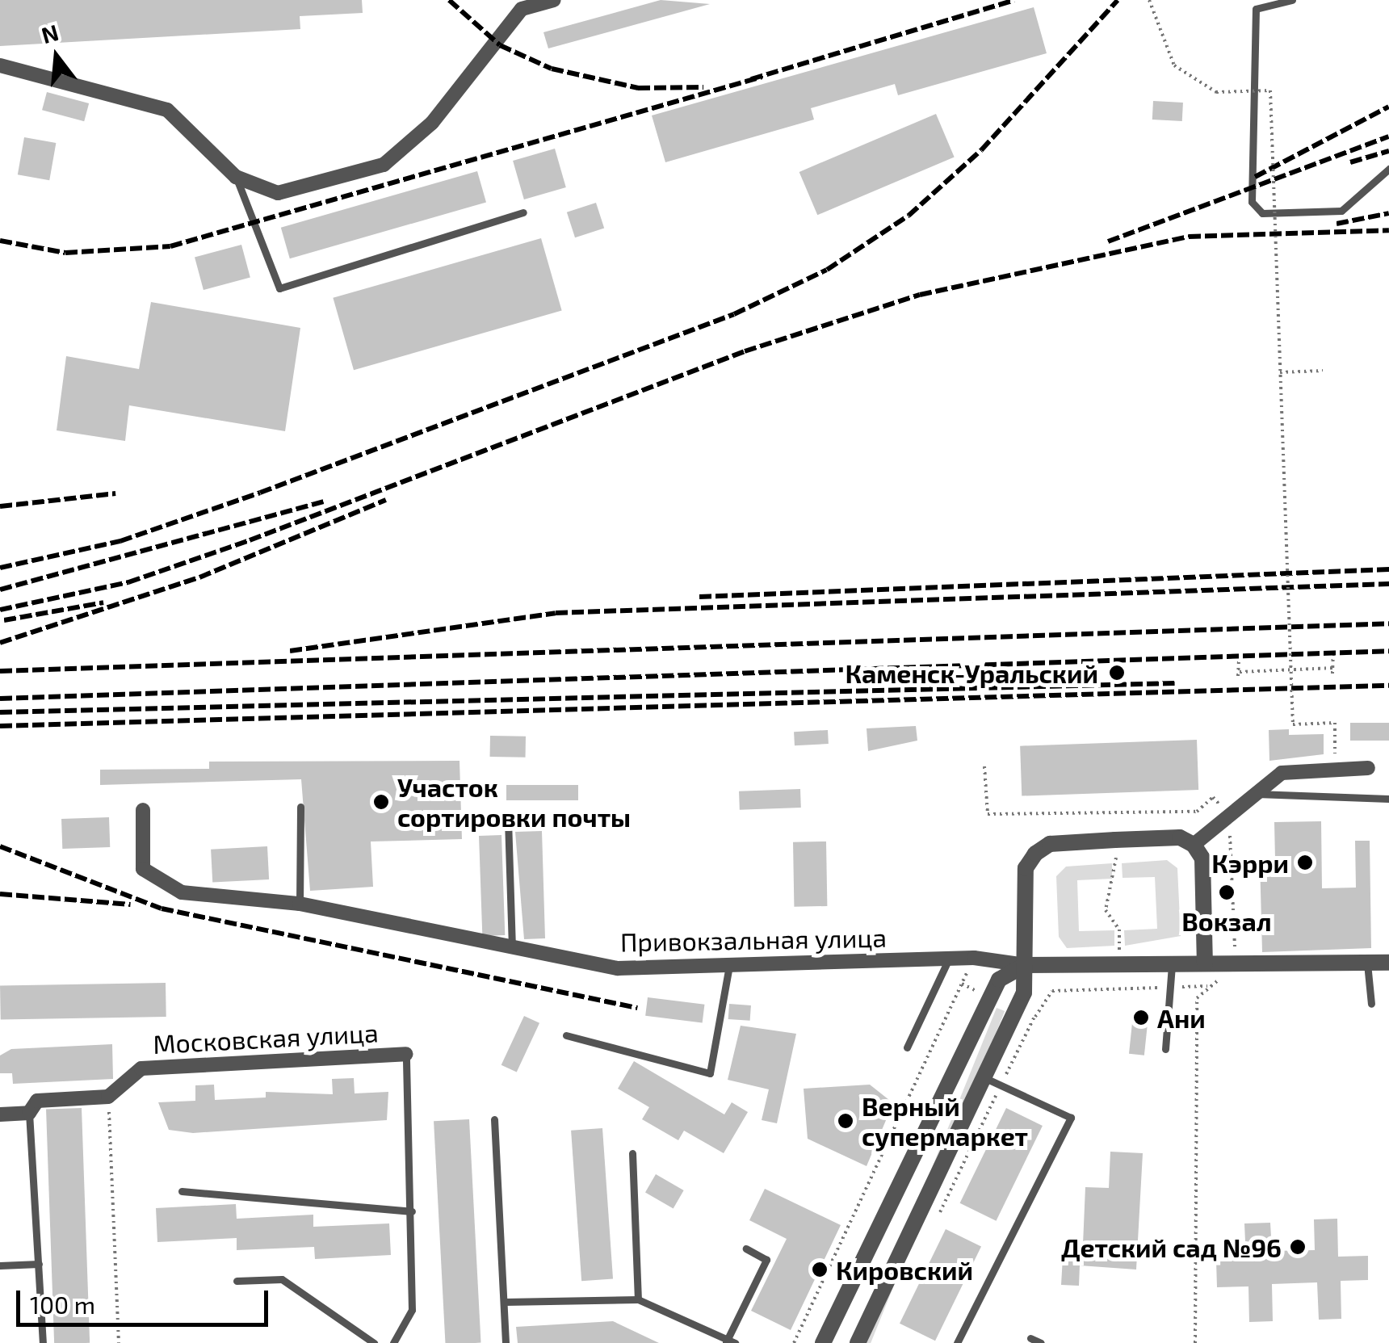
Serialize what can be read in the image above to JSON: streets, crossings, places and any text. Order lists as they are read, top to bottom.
{
  "streets": {
    "street": ["Привокзальная улица", "Московская улица"]
  },
  "places": [
    "Каменск-Уральский",
    "Участок сортировки почты",
    "Кэрри",
    "Вокзал",
    "Ани",
    "Верный супермаркет",
    "Детский сад №96",
    "Кировский"
  ],
  "scale_bar": "100 m",
  "north": "top"
}
